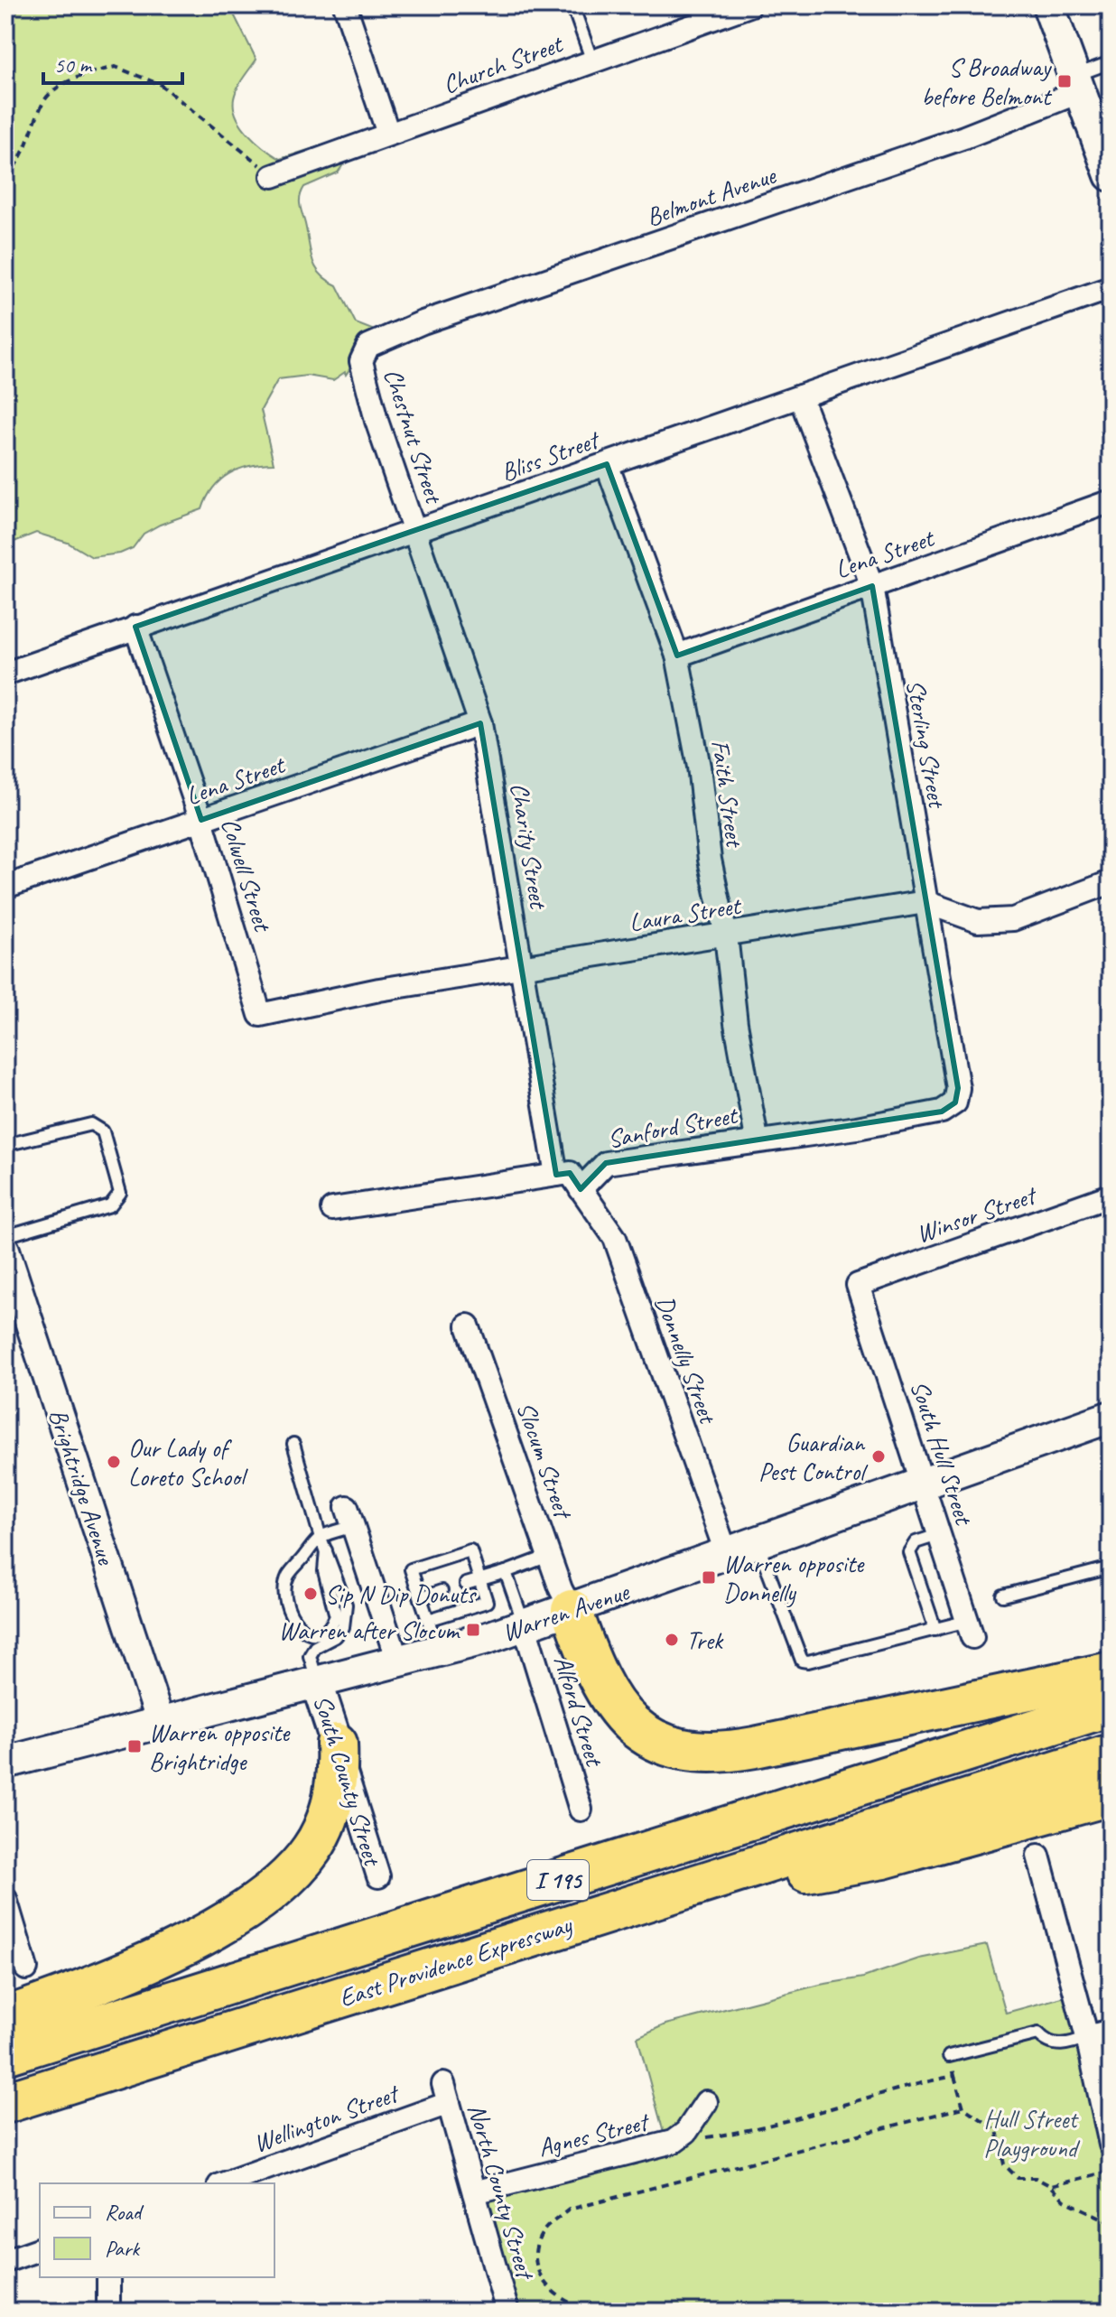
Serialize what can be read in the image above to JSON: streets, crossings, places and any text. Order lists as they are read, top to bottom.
{
  "streets": {
    "highway": ["I 195", "East Providence Expressway"],
    "main road": ["Warren Avenue", "South County Street"],
    "street": [
      "Church Street",
      "Belmont Avenue",
      "Chestnut Street",
      "Bliss Street",
      "Lena Street",
      "Sterling Street",
      "Faith Street",
      "Charity Street",
      "Colwell Street",
      "Laura Street",
      "Sanford Street",
      "Winsor Street",
      "Donnelly Street",
      "South Hull Street",
      "Slocum Street",
      "Brightridge Avenue",
      "Alford Street",
      "Wellington Street",
      "Agnes Street",
      "North County Street"
    ]
  },
  "crossings": [
    ["Belmont Avenue", "Chestnut Street"],
    ["Chestnut Street", "Bliss Street"],
    ["Chestnut Street", "Charity Street"],
    ["Bliss Street", "Sterling Street"],
    ["Bliss Street", "Faith Street"],
    ["Bliss Street", "Charity Street"],
    ["Bliss Street", "Colwell Street"],
    ["Lena Street", "Sterling Street"],
    ["Lena Street", "Faith Street"],
    ["Lena Street", "Charity Street"],
    ["Lena Street", "Colwell Street"],
    ["Sterling Street", "Laura Street"],
    ["Sterling Street", "Sanford Street"],
    ["Faith Street", "Laura Street"],
    ["Faith Street", "Sanford Street"],
    ["Charity Street", "Laura Street"],
    ["Colwell Street", "Laura Street"],
    ["Sanford Street", "Donnelly Street"],
    ["Winsor Street", "South Hull Street"],
    ["Donnelly Street", "Warren Avenue"],
    ["South Hull Street", "Warren Avenue"],
    ["Slocum Street", "Warren Avenue"],
    ["Brightridge Avenue", "Warren Avenue"],
    ["Warren Avenue", "Alford Street"],
    ["Warren Avenue", "South County Street"],
    ["Wellington Street", "North County Street"],
    ["Agnes Street", "North County Street"]
  ],
  "parks": ["Hull Street Playground"],
  "places": {
    "transit": [
      "S Broadway before Belmont",
      "Warren opposite Donnelly",
      "Warren after Slocum",
      "Warren opposite Brightridge"
    ],
    "other": [
      "Guardian Pest Control",
      "Our Lady of Loreto School",
      "Sip N Dip Donuts",
      "Trek"
    ]
  },
  "legend": ["Road", "Park"],
  "scale_bar": "50 m"
}
